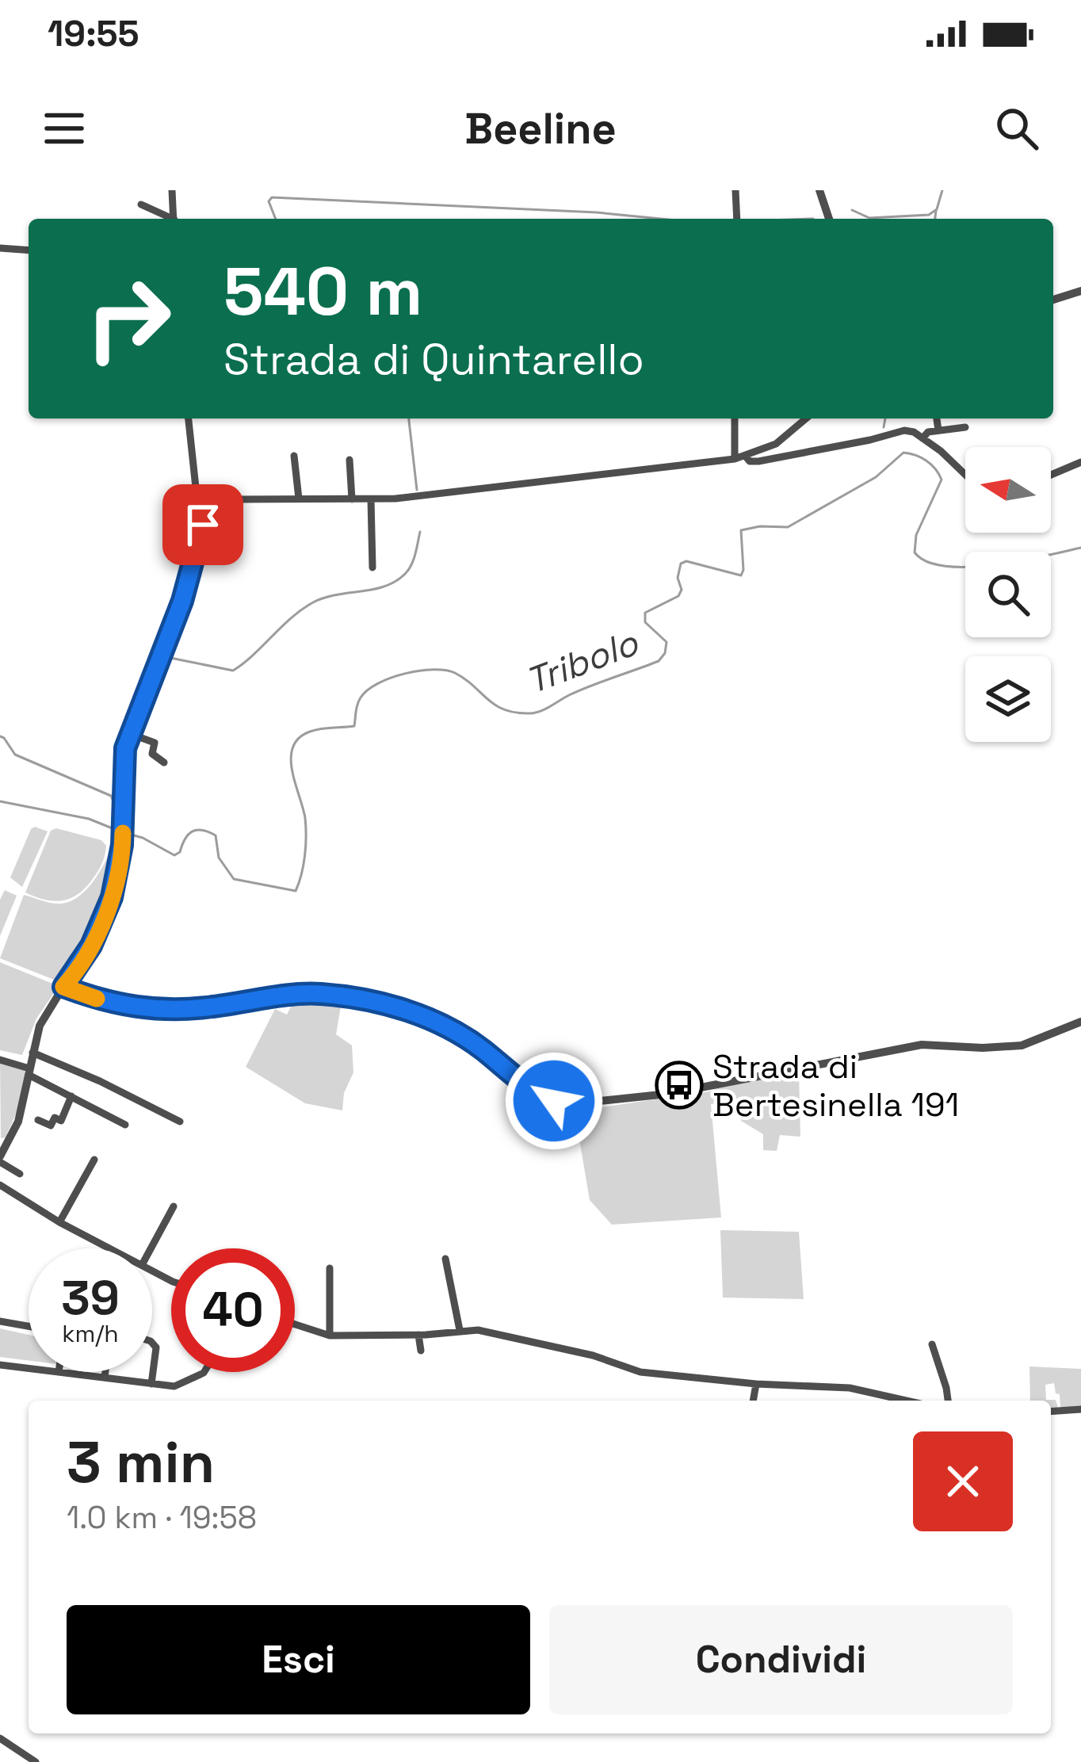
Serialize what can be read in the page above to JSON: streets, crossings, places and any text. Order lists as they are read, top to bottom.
{
  "water": ["Tribolo"],
  "places": {
    "bus stop": ["Strada di Bertesinella 191"]
  },
  "north": "left",
  "page": {
    "status": "19:55",
    "header": "Beeline",
    "turn": ["540 m", "Strada di Quintarello"],
    "speed": "39 km/h",
    "limit": "40",
    "heading": ["3 min", "1.0 km · 19:58"],
    "buttons": ["Esci", "Condividi"]
  }
}
